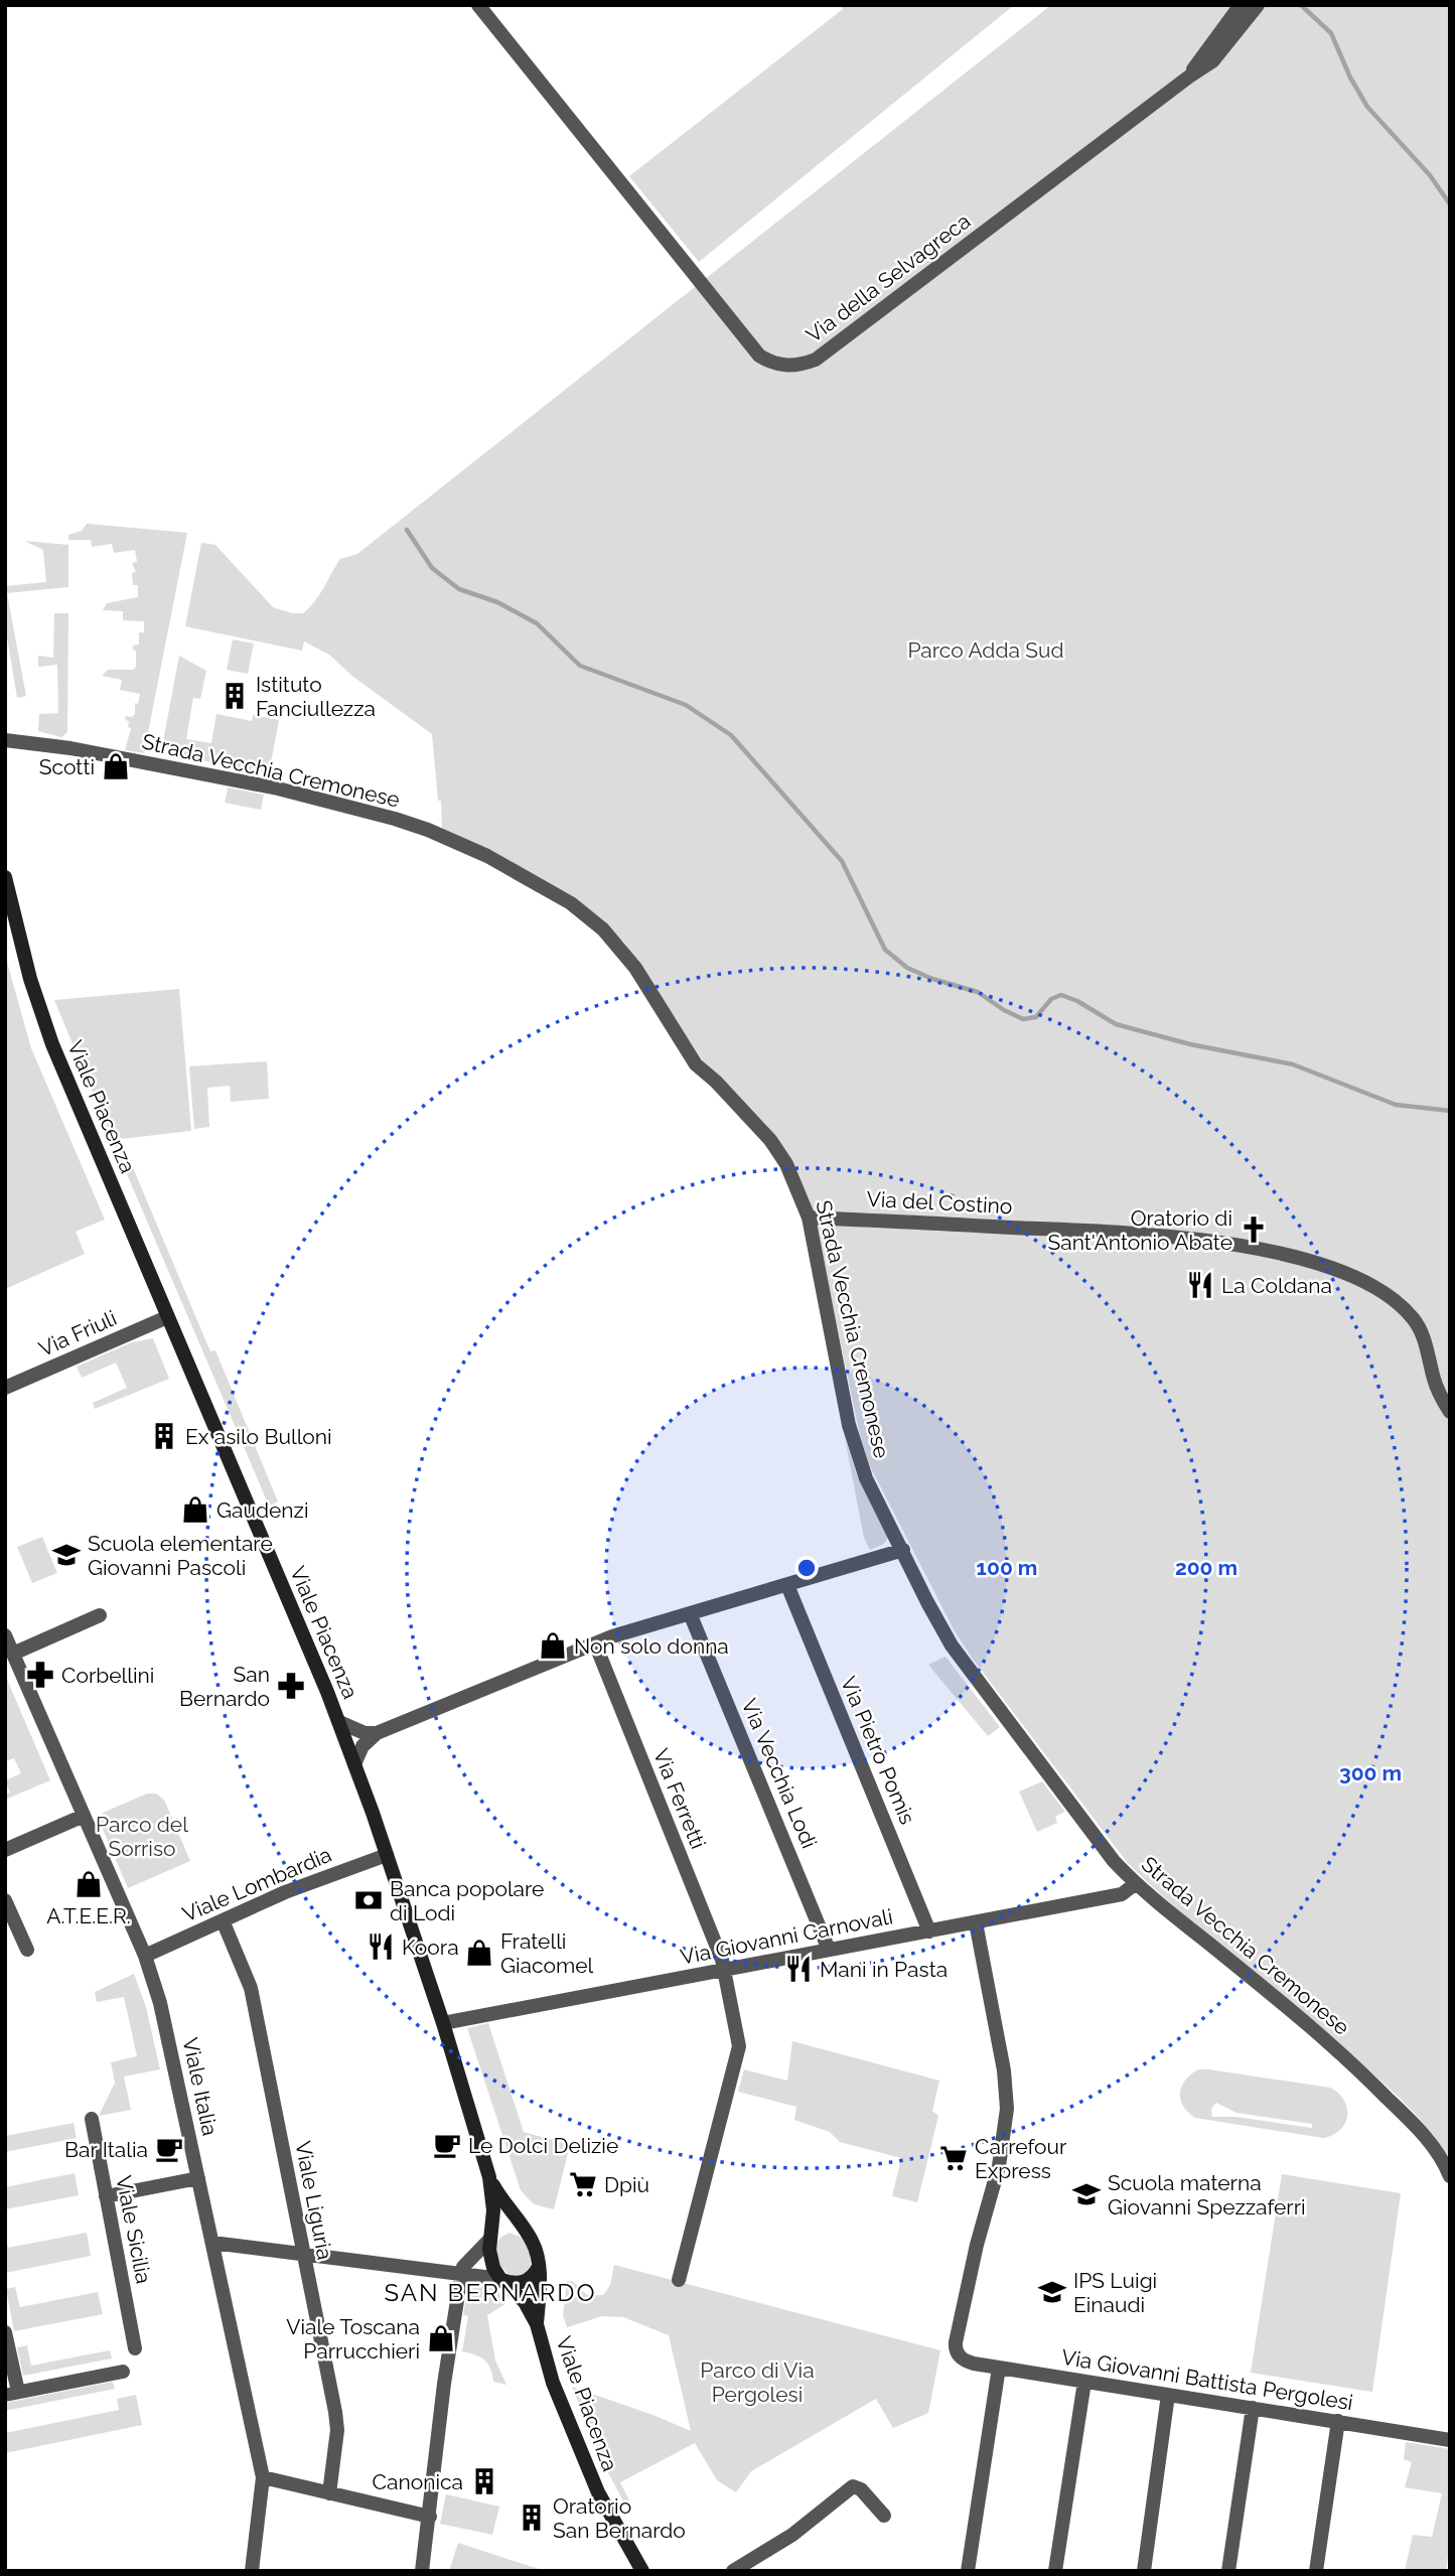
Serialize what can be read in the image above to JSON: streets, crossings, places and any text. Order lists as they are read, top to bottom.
{
  "streets": {
    "street": [
      "Via della Selvagreca",
      "Strada Vecchia Cremonese",
      "Viale Piacenza",
      "Via del Costino",
      "Via Friuli",
      "Via Pietro Pomis",
      "Via Vecchia Lodi",
      "Via Ferretti",
      "Viale Lombardia",
      "Via Giovanni Carnovali",
      "Viale Italia",
      "Viale Liguria",
      "Viale Sicilia",
      "Via Giovanni Battista Pergolesi"
    ]
  },
  "crossings": [
    ["Strada Vecchia Cremonese", "Via del Costino"],
    ["Strada Vecchia Cremonese", "Via Giovanni Carnovali"],
    ["Viale Piacenza", "Via Friuli"],
    ["Viale Piacenza", "Viale Lombardia"],
    ["Viale Piacenza", "Via Giovanni Carnovali"],
    ["Via Pietro Pomis", "Via Giovanni Carnovali"],
    ["Via Vecchia Lodi", "Via Giovanni Carnovali"],
    ["Via Ferretti", "Via Giovanni Carnovali"],
    ["Viale Lombardia", "Viale Italia"],
    ["Viale Lombardia", "Viale Liguria"],
    ["Via Giovanni Carnovali", "Via Giovanni Battista Pergolesi"]
  ],
  "districts": ["SAN BERNARDO"],
  "parks": ["Parco Adda Sud", "Parco del Sorriso", "Parco di Via Pergolesi"],
  "places": {
    "building": [
      "Istituto Fanciullezza",
      "Ex asilo Bulloni",
      "Canonica",
      "Oratorio San Bernardo"
    ],
    "shop": [
      "Scotti",
      "Gaudenzi",
      "Non solo donna",
      "A.T.E.E.R.",
      "Fratelli Giacomel",
      "Viale Toscana Parrucchieri"
    ],
    "church": ["Oratorio di Sant'Antonio Abate"],
    "restaurant": ["La Coldana", "Koora", "Mani in Pasta"],
    "school or university": ["Scuola elementare Giovanni Pascoli", "Scuola materna Giovanni Spezzaferri", "IPS Luigi Einaudi"],
    "pharmacy": ["Corbellini", "San Bernardo"],
    "bank": ["Banca popolare di Lodi"],
    "cafe": ["Le Dolci Delizie", "Bar Italia"],
    "supermarket": ["Carrefour Express", "Dpiù"]
  },
  "rings": ["100 m", "200 m", "300 m"]
}
